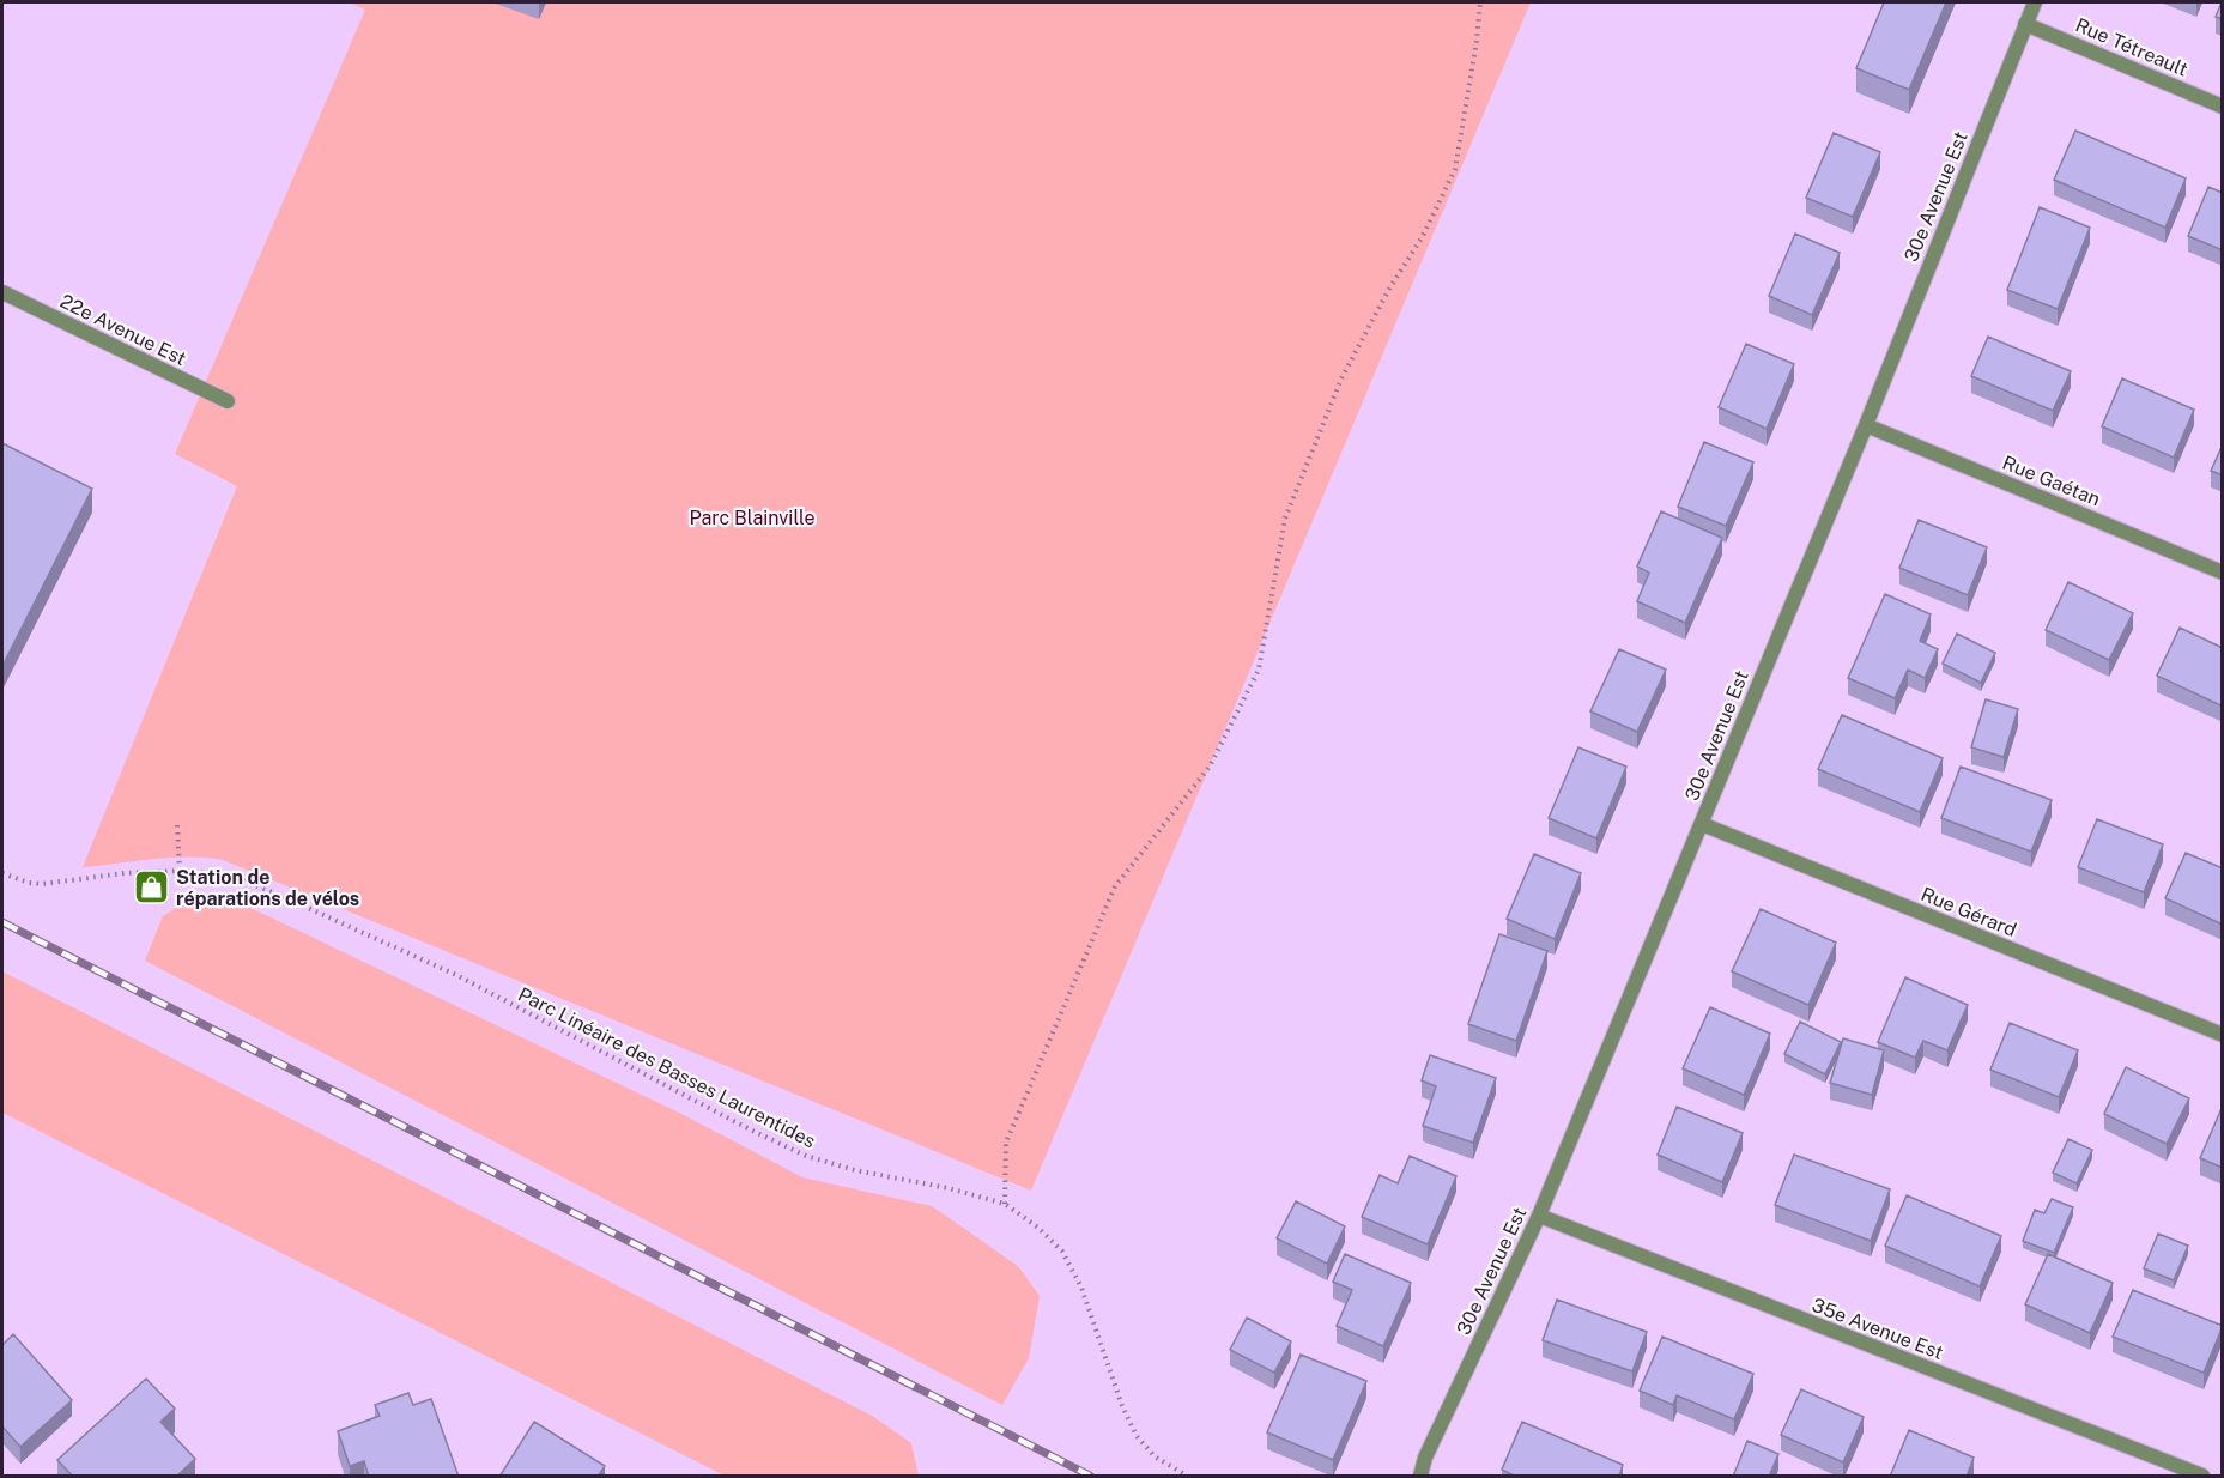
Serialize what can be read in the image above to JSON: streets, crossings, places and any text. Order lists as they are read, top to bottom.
{
  "streets": {
    "street": [
      "Rue Tétreault",
      "30e Avenue Est",
      "22e Avenue Est",
      "Rue Gaétan",
      "Rue Gérard",
      "35e Avenue Est"
    ],
    "path": ["Parc Linéaire des Basses Laurentides"]
  },
  "crossings": [
    ["Rue Tétreault", "30e Avenue Est"],
    ["30e Avenue Est", "Rue Gaétan"],
    ["30e Avenue Est", "Rue Gérard"],
    ["30e Avenue Est", "35e Avenue Est"]
  ],
  "parks": ["Parc Blainville"],
  "places": {
    "shop": ["Station de réparations de vélos"]
  }
}
